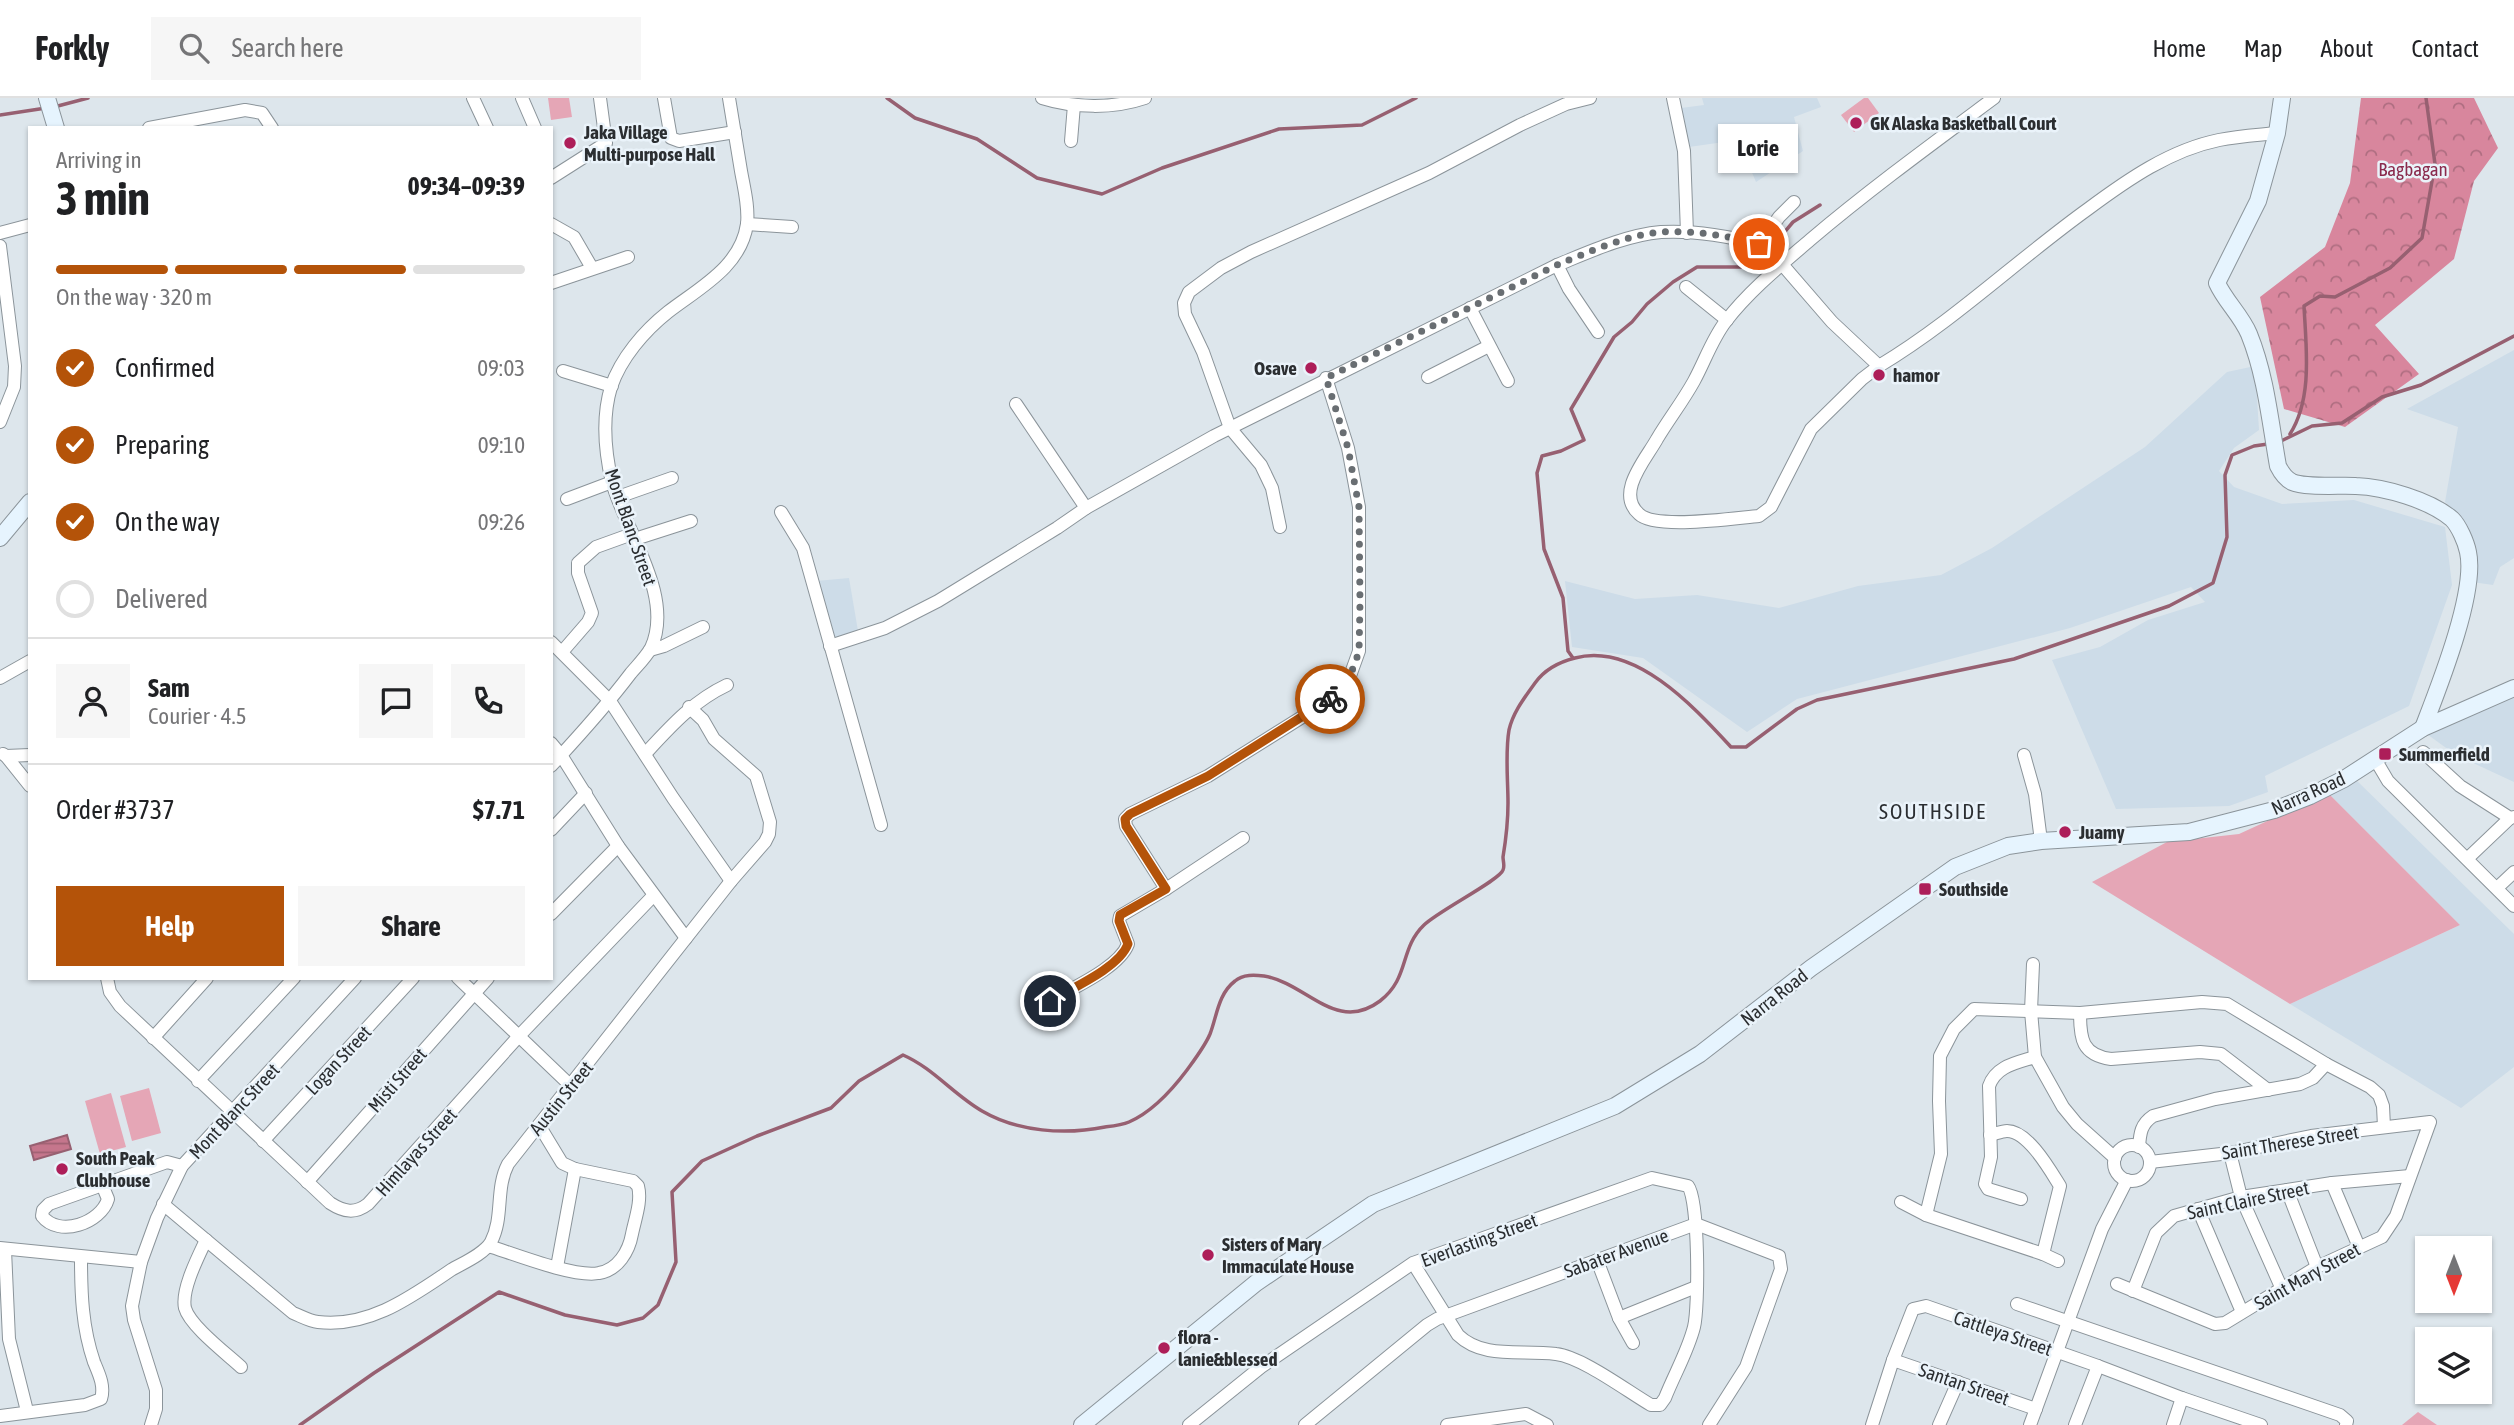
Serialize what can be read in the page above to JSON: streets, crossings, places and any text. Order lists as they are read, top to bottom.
{
  "streets": {
    "street": [
      "Mont Blanc Street",
      "Narra Road",
      "Logan Street",
      "Misti Street",
      "Austin Street",
      "Saint Therese Street",
      "Himlayas Street",
      "Saint Claire Street",
      "Everlasting Street",
      "Sabater Avenue",
      "Saint Mary Street",
      "Cattleya Street",
      "Santan Street"
    ]
  },
  "crossings": [
    ["Mont Blanc Street", "Himlayas Street"],
    ["Logan Street", "Himlayas Street"],
    ["Misti Street", "Himlayas Street"],
    ["Saint Therese Street", "Saint Mary Street"],
    ["Saint Claire Street", "Saint Mary Street"],
    ["Everlasting Street", "Sabater Avenue"],
    ["Cattleya Street", "Santan Street"]
  ],
  "districts": ["SOUTHSIDE"],
  "parks": ["Bagbagan"],
  "places": {
    "other": [
      "GK Alaska Basketball Court",
      "Jaka Village Multi-purpose Hall",
      "Lorie",
      "Osave",
      "hamor",
      "Juamy",
      "South Peak Clubhouse",
      "Sisters of Mary Immaculate House",
      "flora - lanie&blessed"
    ],
    "transit": ["Summerfield", "Southside"]
  },
  "north": "bottom",
  "page": {
    "header": "Forkly",
    "search": "Search here",
    "nav": [
      "Home",
      "Map",
      "About",
      "Contact"
    ],
    "bubble": "Lorie",
    "heading": ["3 min", "Arriving in", "09:34–09:39"],
    "panel": [
      "Sam",
      "Courier · 4.5",
      "Order #3737",
      "$7.71"
    ],
    "bar": "On the way · 320 m",
    "list": [
      ["Confirmed", "09:03"],
      ["Preparing", "09:10"],
      ["On the way", "09:26"],
      "Delivered"
    ],
    "buttons": ["Help", "Share"]
  }
}
